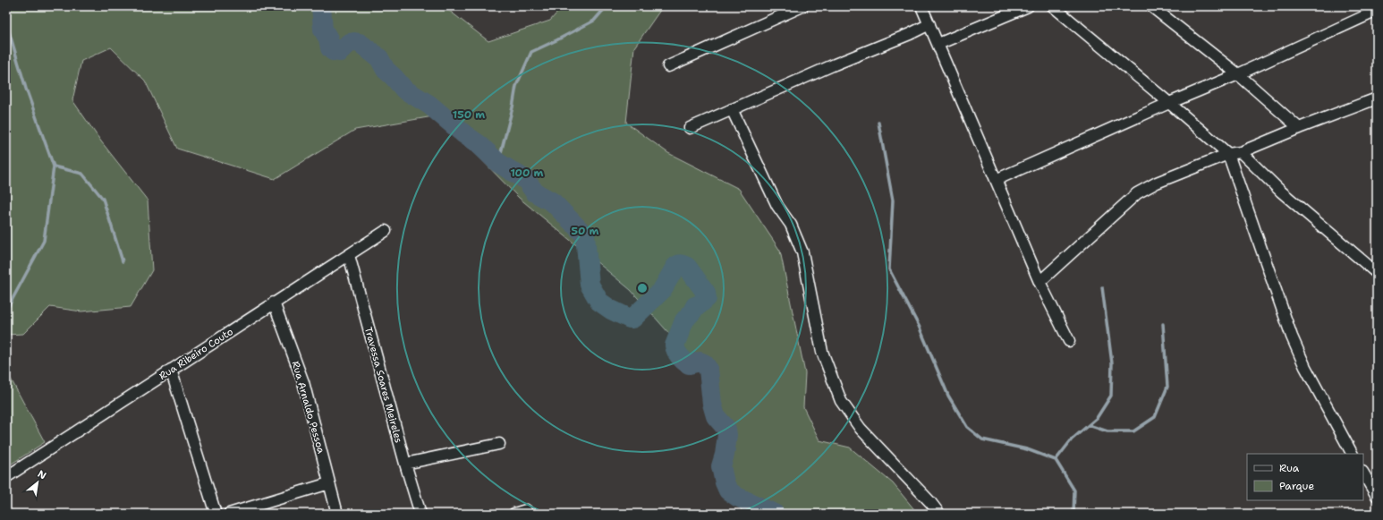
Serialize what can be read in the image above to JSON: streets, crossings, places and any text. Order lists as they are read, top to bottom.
{
  "streets": {
    "street": ["Rua Ribeiro Couto", "Travessa Soares Meireles", "Rua Arnaldo Pessoa"]
  },
  "crossings": [
    ["Rua Ribeiro Couto", "Travessa Soares Meireles"],
    ["Rua Ribeiro Couto", "Rua Arnaldo Pessoa"]
  ],
  "legend": ["Rua", "Parque"],
  "north": "top right",
  "rings": ["150 m", "100 m", "50 m"]
}
